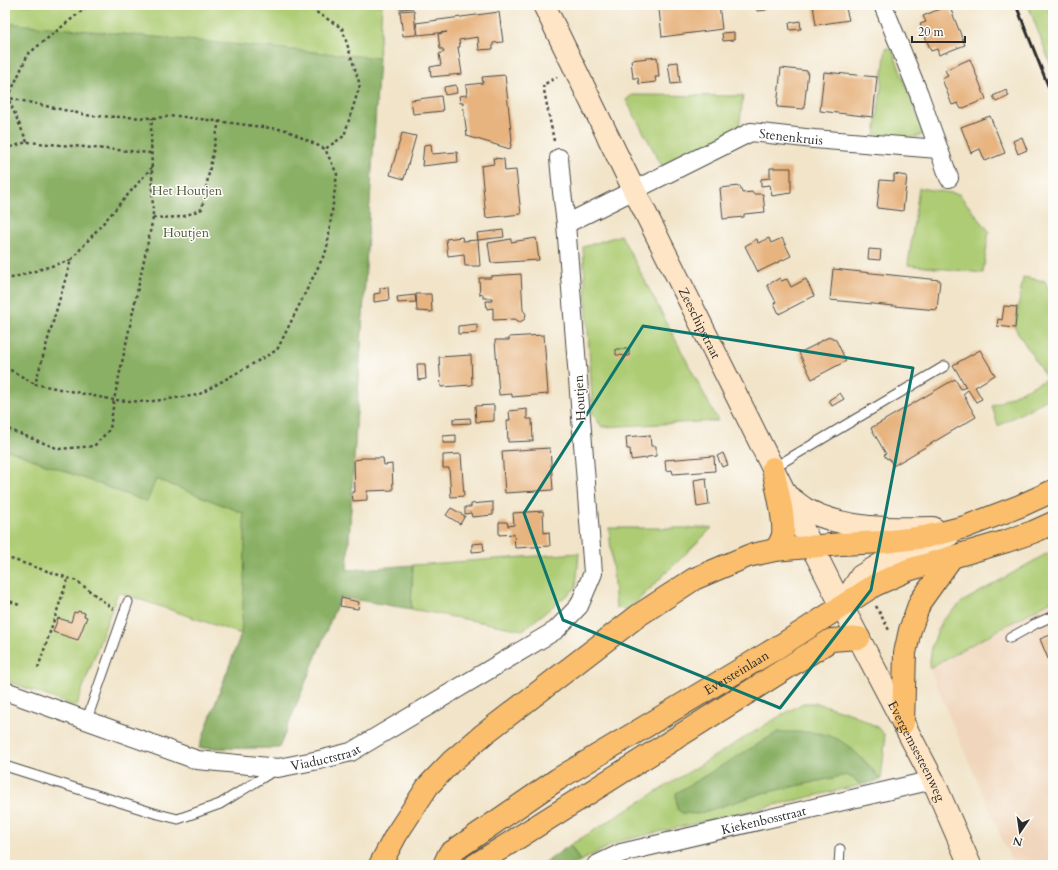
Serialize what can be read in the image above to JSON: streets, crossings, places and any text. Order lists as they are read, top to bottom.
{
  "streets": {
    "highway": ["Eversteinlaan"],
    "main road": ["Zeeschipstraat", "Evergemsesteenweg"],
    "street": [
      "Stenenkruis",
      "Houtjen",
      "Viaductstraat",
      "Kiekenbosstraat"
    ]
  },
  "crossings": [
    ["Stenenkruis", "Zeeschipstraat"],
    ["Zeeschipstraat", "Eversteinlaan"],
    ["Zeeschipstraat", "Evergemsesteenweg"],
    ["Houtjen", "Viaductstraat"],
    ["Evergemsesteenweg", "Kiekenbosstraat"]
  ],
  "parks": ["Het Houtjen", "Houtjen"],
  "scale_bar": "20 m",
  "north": "bottom"
}
